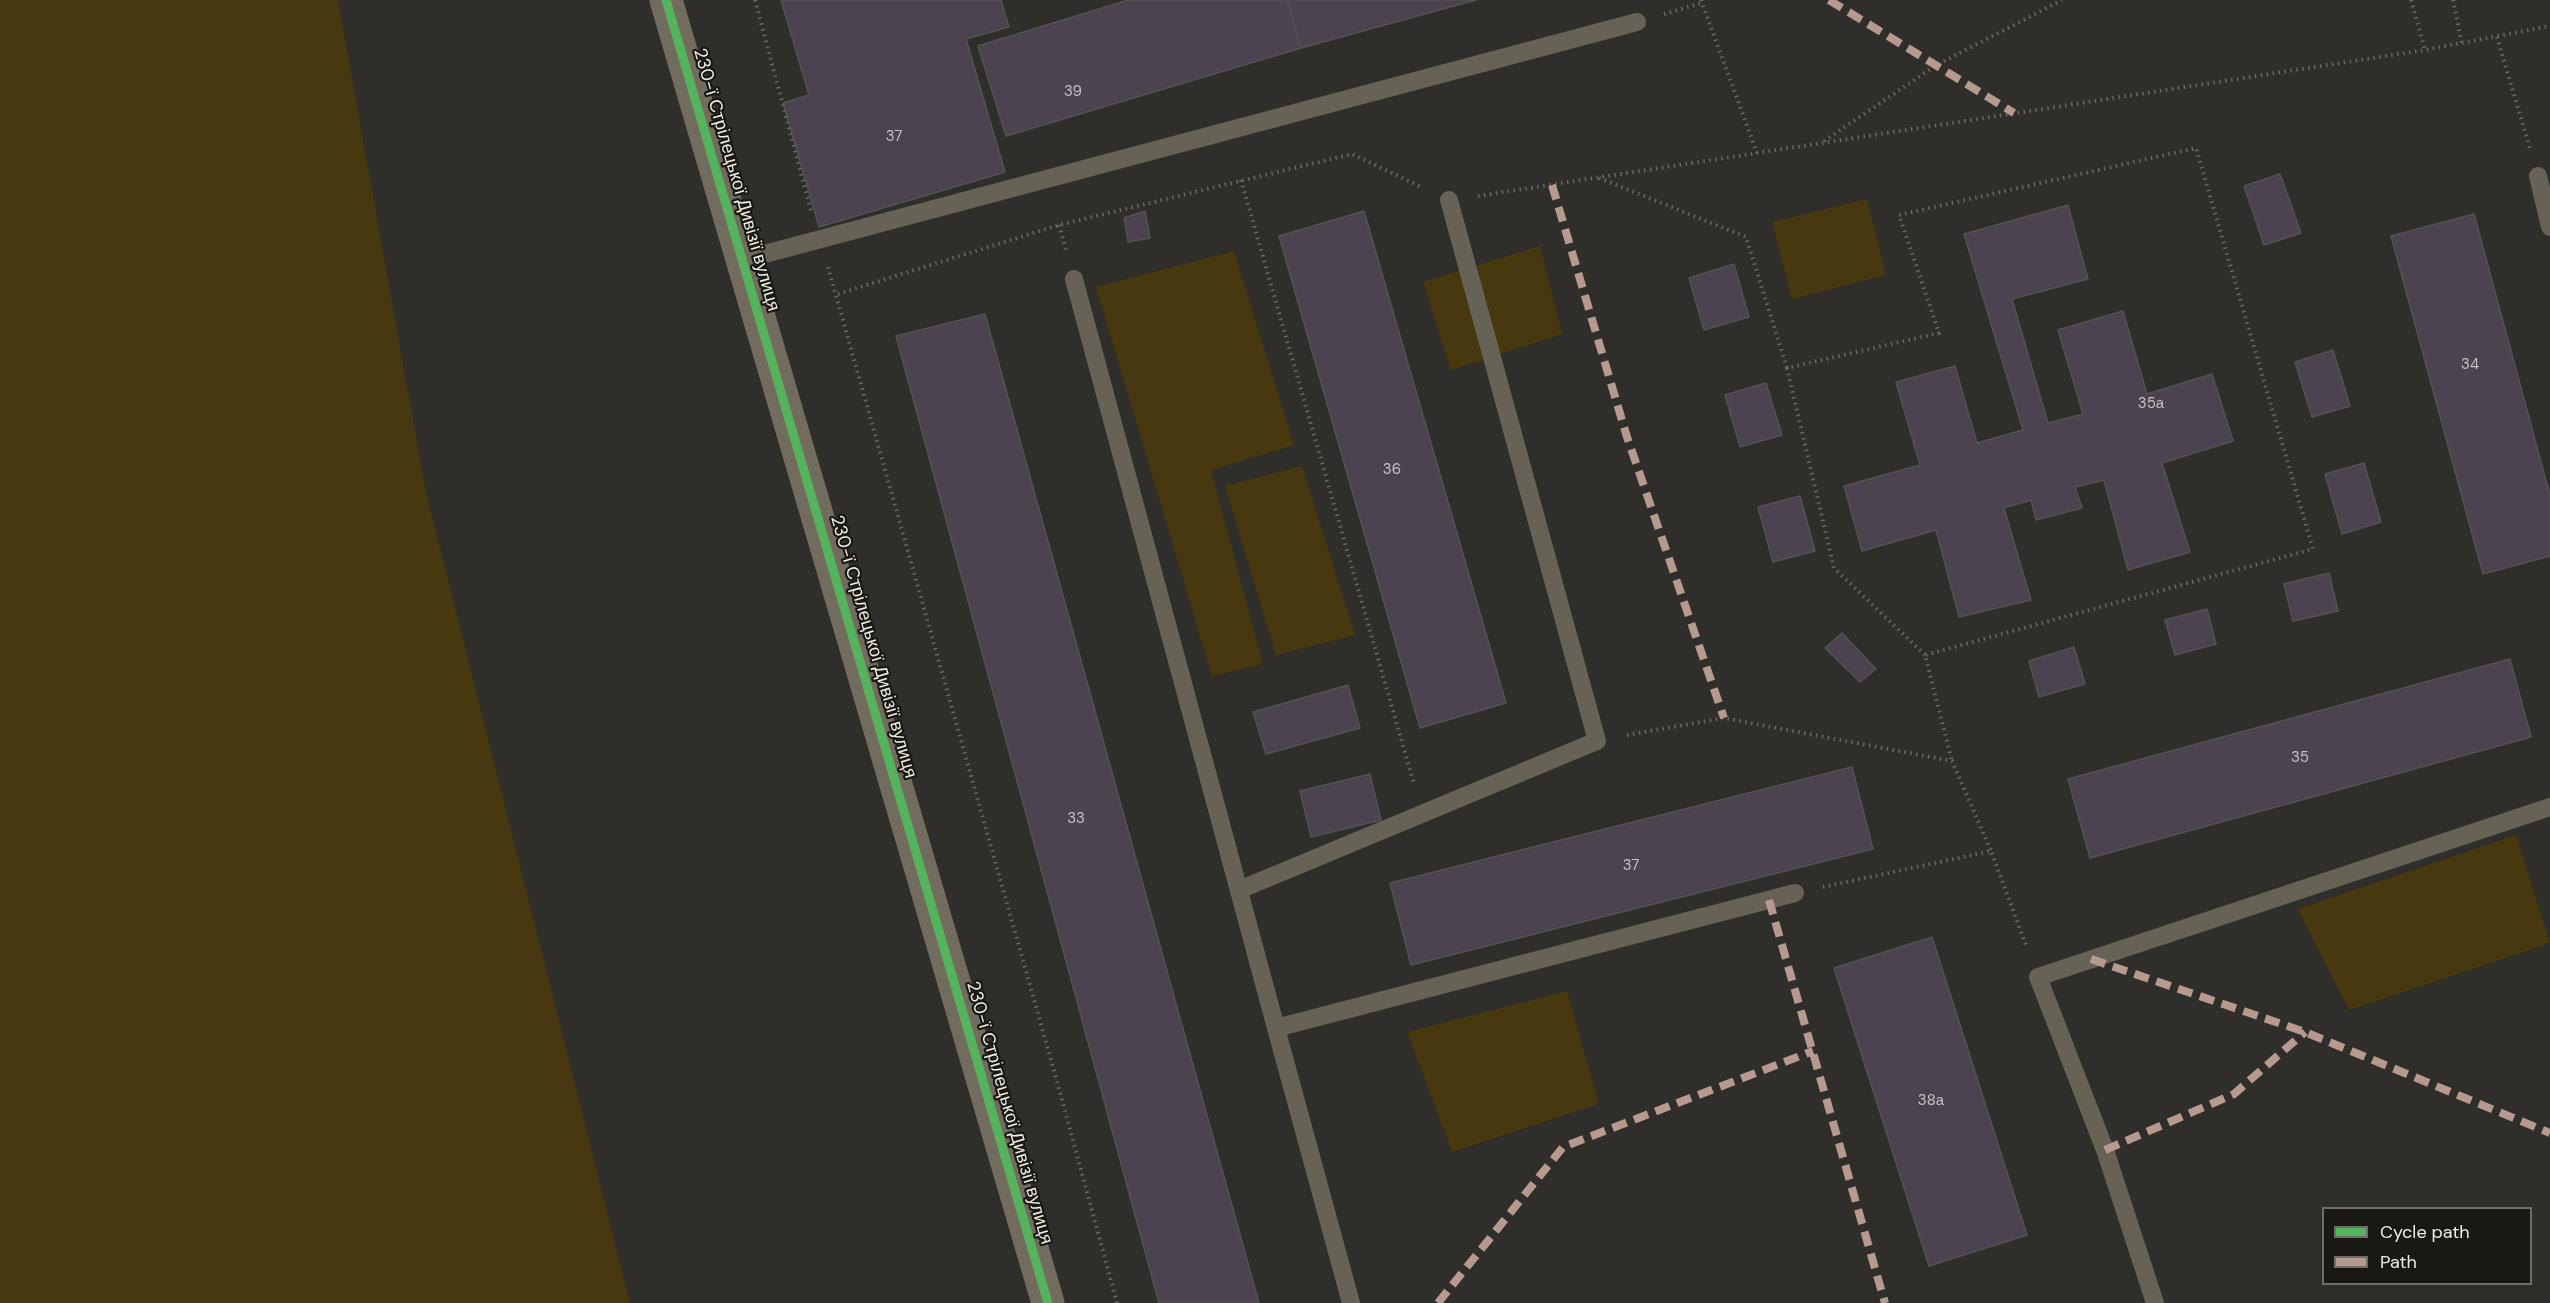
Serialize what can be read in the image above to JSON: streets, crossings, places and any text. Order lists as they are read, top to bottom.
{
  "streets": {
    "street": ["230-ї Стрілецької Дивізії вулиця"]
  },
  "house_numbers": [
    "39",
    "37",
    "34",
    "35а",
    "36",
    "35",
    "33",
    "37",
    "38а"
  ],
  "legend": ["Cycle path", "Path"]
}
